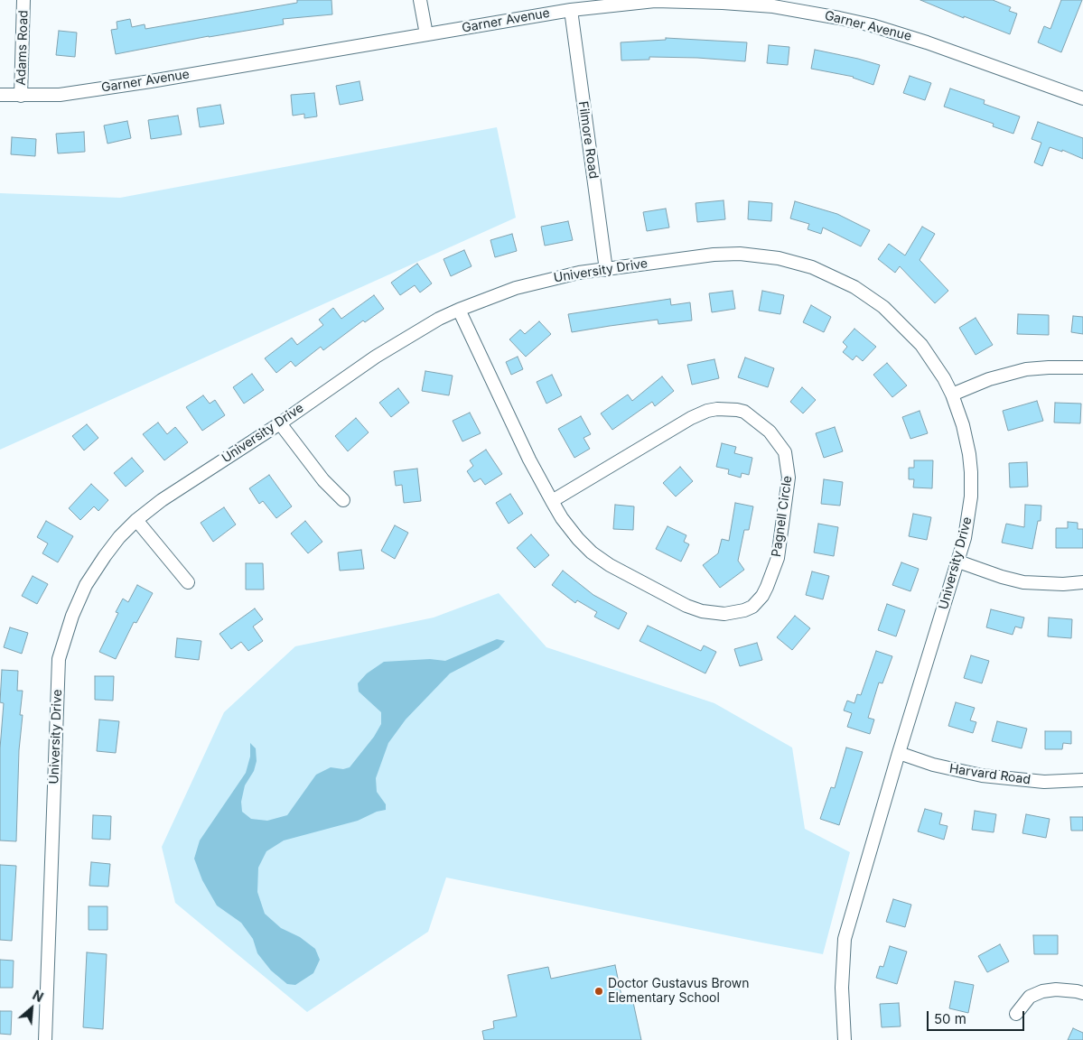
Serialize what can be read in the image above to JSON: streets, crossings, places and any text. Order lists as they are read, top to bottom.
{
  "streets": {
    "street": [
      "Garner Avenue",
      "Adams Road",
      "Filmore Road",
      "University Drive",
      "Pagnell Circle",
      "Harvard Road"
    ]
  },
  "crossings": [
    ["Garner Avenue", "Adams Road"],
    ["Garner Avenue", "Filmore Road"],
    ["Filmore Road", "University Drive"],
    ["University Drive", "Pagnell Circle"],
    ["University Drive", "Harvard Road"]
  ],
  "places": ["Doctor Gustavus Brown Elementary School"],
  "scale_bar": "50 m",
  "north": "top right"
}
